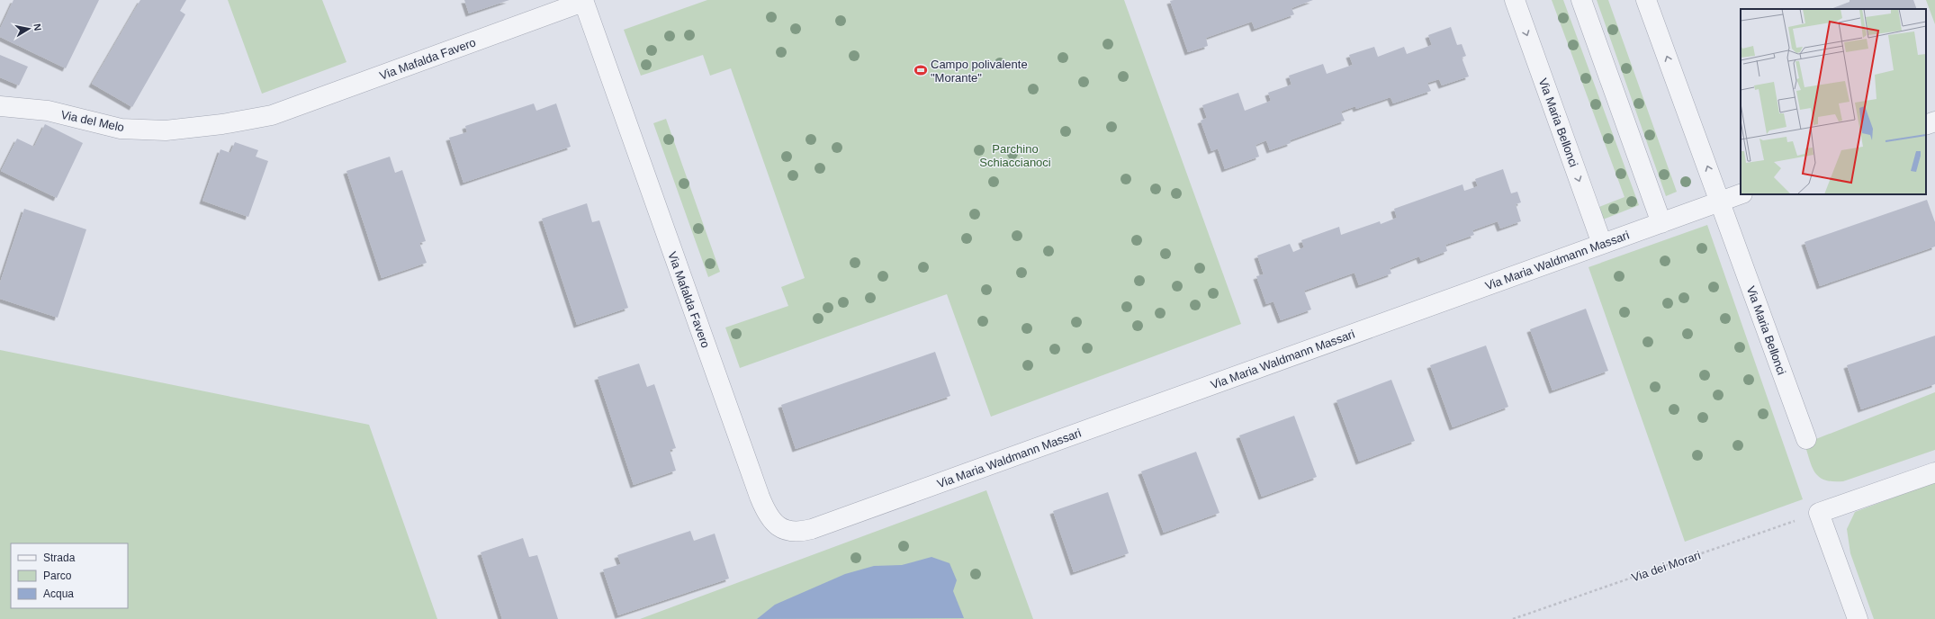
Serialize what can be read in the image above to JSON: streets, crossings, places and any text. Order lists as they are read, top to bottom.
{
  "streets": {
    "street": [
      "Via Mafalda Favero",
      "Via del Melo",
      "Via Maria Bellonci",
      "Via Maria Waldmann Massari"
    ],
    "path": ["Via dei Morari"]
  },
  "crossings": [
    ["Via Mafalda Favero", "Via del Melo"],
    ["Via Mafalda Favero", "Via Maria Waldmann Massari"],
    ["Via Maria Bellonci", "Via Maria Waldmann Massari"]
  ],
  "parks": ["Parchino Schiaccianoci"],
  "places": {
    "sports": ["Campo polivalente \"Morante\""]
  },
  "legend": ["Strada", "Parco", "Acqua"],
  "north": "right"
}
